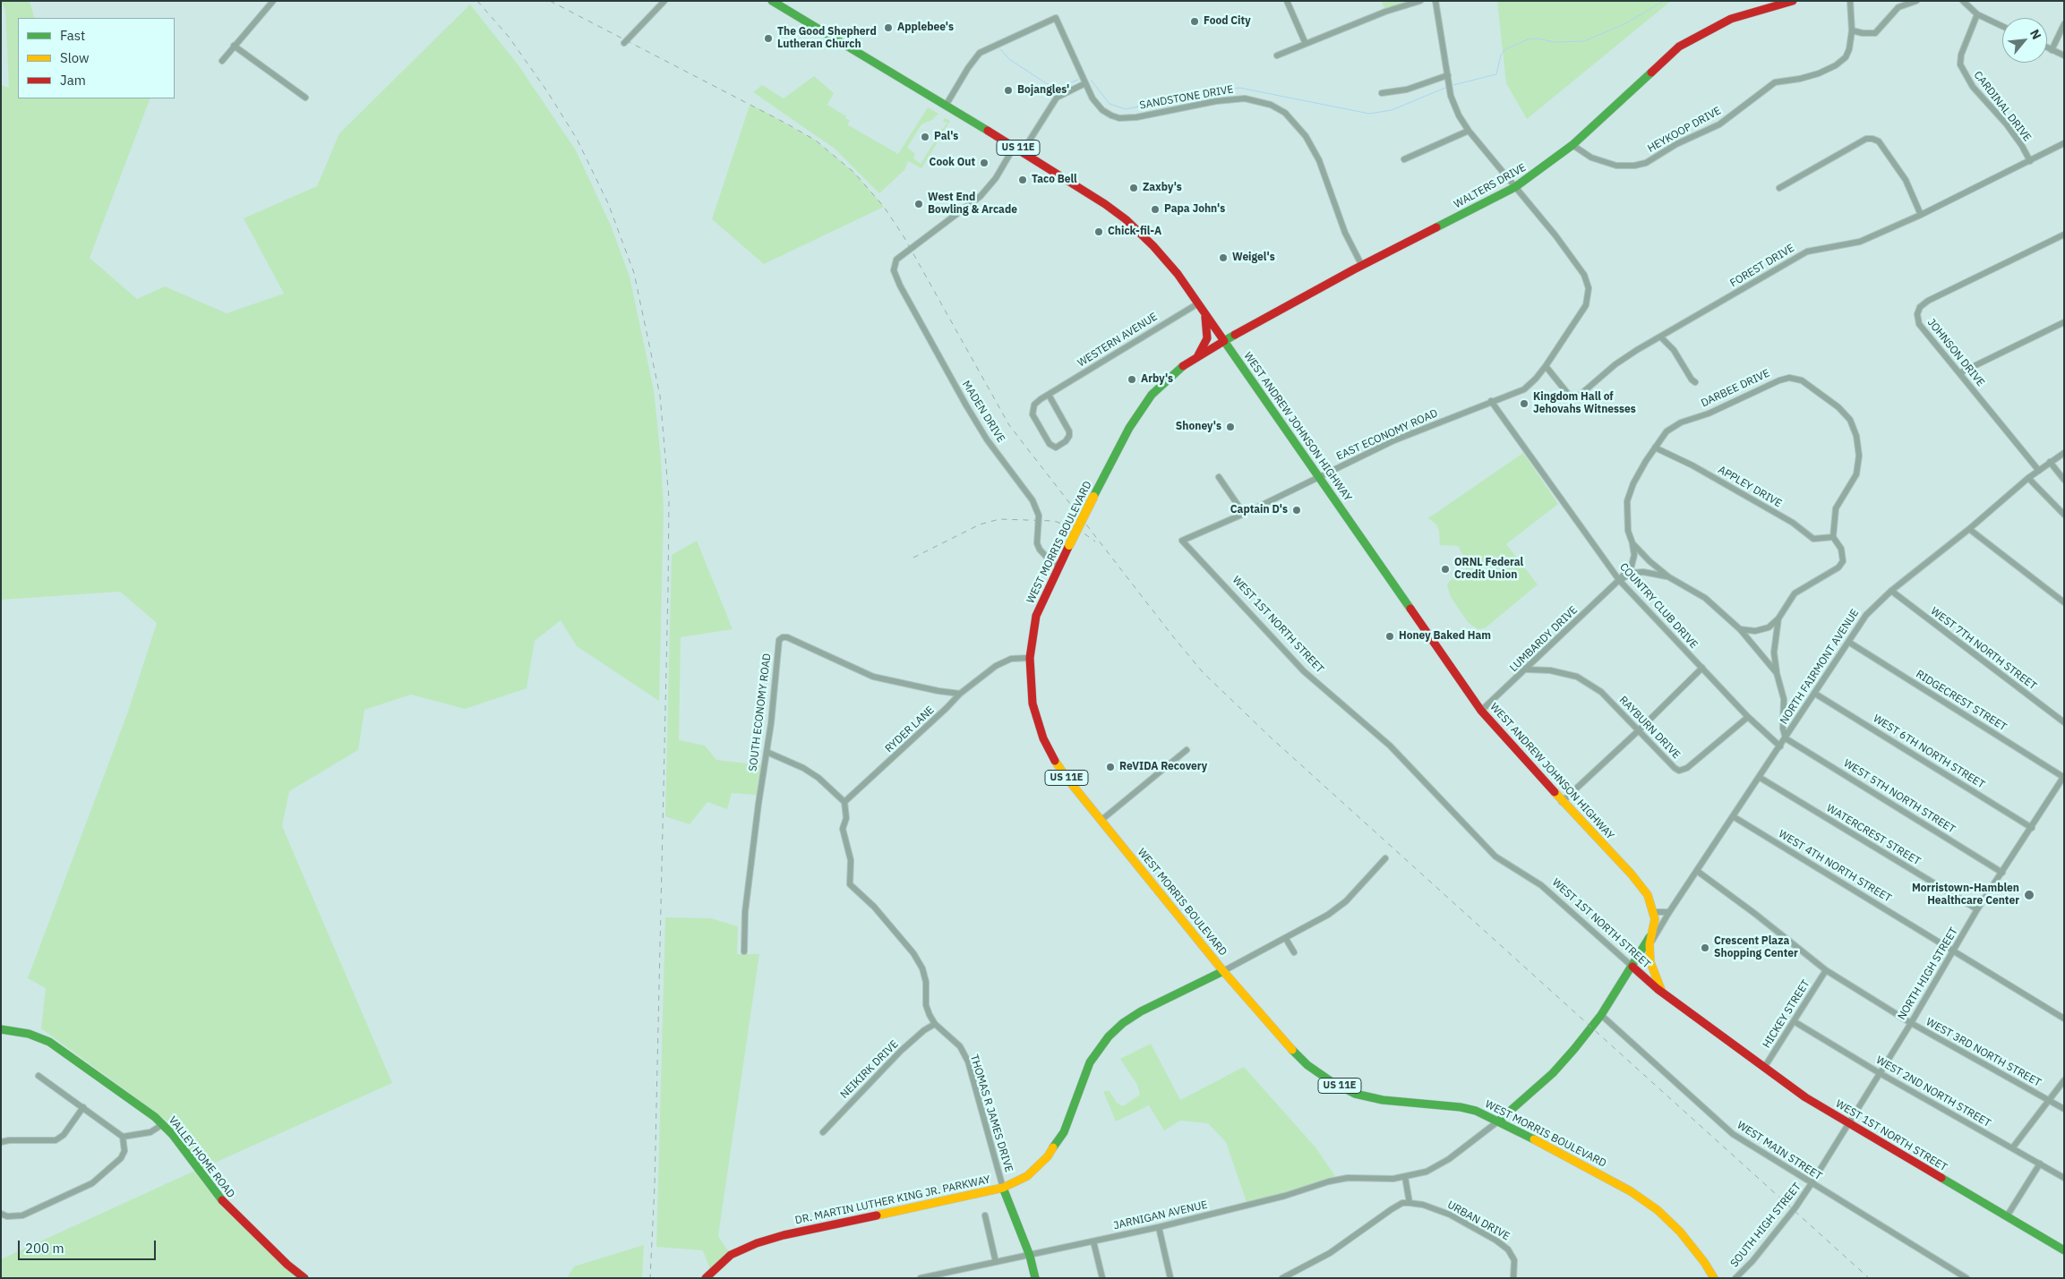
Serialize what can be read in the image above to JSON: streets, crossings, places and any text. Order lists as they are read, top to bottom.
{
  "streets": {
    "main road": [
      "US 11E",
      "WALTERS DRIVE",
      "WEST ANDREW JOHNSON HIGHWAY",
      "WEST MORRIS BOULEVARD",
      "WEST 1ST NORTH STREET",
      "VALLEY HOME ROAD",
      "DR. MARTIN LUTHER KING JR. PARKWAY"
    ],
    "street": [
      "SANDSTONE DRIVE",
      "CARDINAL DRIVE",
      "HEYKOOP DRIVE",
      "FOREST DRIVE",
      "WESTERN AVENUE",
      "JOHNSON DRIVE",
      "DARBEE DRIVE",
      "MADEN DRIVE",
      "EAST ECONOMY ROAD",
      "APPLEY DRIVE",
      "COUNTRY CLUB DRIVE",
      "LUMBARDY DRIVE",
      "WEST 7TH NORTH STREET",
      "NORTH FAIRMONT AVENUE",
      "RIDGECREST STREET",
      "SOUTH ECONOMY ROAD",
      "RAYBURN DRIVE",
      "RYDER LANE",
      "WEST 6TH NORTH STREET",
      "WEST 5TH NORTH STREET",
      "WATERCREST STREET",
      "WEST 4TH NORTH STREET",
      "NORTH HIGH STREET",
      "HICKEY STREET",
      "WEST 3RD NORTH STREET",
      "NEIKIRK DRIVE",
      "WEST 2ND NORTH STREET",
      "THOMAS R JAMES DRIVE",
      "WEST MAIN STREET",
      "JARNIGAN AVENUE",
      "URBAN DRIVE",
      "SOUTH HIGH STREET"
    ]
  },
  "crossings": [
    ["SANDSTONE DRIVE", "WALTERS DRIVE"],
    ["SANDSTONE DRIVE", "WEST ANDREW JOHNSON HIGHWAY"],
    ["CARDINAL DRIVE", "FOREST DRIVE"],
    ["HEYKOOP DRIVE", "WALTERS DRIVE"],
    ["WALTERS DRIVE", "WEST ANDREW JOHNSON HIGHWAY"],
    ["WALTERS DRIVE", "EAST ECONOMY ROAD"],
    ["WALTERS DRIVE", "WEST MORRIS BOULEVARD"],
    ["FOREST DRIVE", "EAST ECONOMY ROAD"],
    ["WESTERN AVENUE", "WEST ANDREW JOHNSON HIGHWAY"],
    ["JOHNSON DRIVE", "NORTH FAIRMONT AVENUE"],
    ["DARBEE DRIVE", "APPLEY DRIVE"],
    ["DARBEE DRIVE", "COUNTRY CLUB DRIVE"],
    ["DARBEE DRIVE", "LUMBARDY DRIVE"],
    ["MADEN DRIVE", "WEST ANDREW JOHNSON HIGHWAY"],
    ["MADEN DRIVE", "WEST MORRIS BOULEVARD"],
    ["WEST ANDREW JOHNSON HIGHWAY", "EAST ECONOMY ROAD"],
    ["WEST ANDREW JOHNSON HIGHWAY", "WEST MORRIS BOULEVARD"],
    ["WEST ANDREW JOHNSON HIGHWAY", "WEST 1ST NORTH STREET"],
    ["WEST ANDREW JOHNSON HIGHWAY", "LUMBARDY DRIVE"],
    ["WEST ANDREW JOHNSON HIGHWAY", "NORTH FAIRMONT AVENUE"],
    ["EAST ECONOMY ROAD", "COUNTRY CLUB DRIVE"],
    ["EAST ECONOMY ROAD", "WEST 1ST NORTH STREET"],
    ["WEST MORRIS BOULEVARD", "RYDER LANE"],
    ["WEST MORRIS BOULEVARD", "DR. MARTIN LUTHER KING JR. PARKWAY"],
    ["WEST MORRIS BOULEVARD", "JARNIGAN AVENUE"],
    ["COUNTRY CLUB DRIVE", "LUMBARDY DRIVE"],
    ["COUNTRY CLUB DRIVE", "NORTH FAIRMONT AVENUE"],
    ["COUNTRY CLUB DRIVE", "RAYBURN DRIVE"],
    ["WEST 1ST NORTH STREET", "NORTH HIGH STREET"],
    ["WEST 1ST NORTH STREET", "HICKEY STREET"],
    ["LUMBARDY DRIVE", "RAYBURN DRIVE"],
    ["WEST 7TH NORTH STREET", "NORTH FAIRMONT AVENUE"],
    ["NORTH FAIRMONT AVENUE", "RIDGECREST STREET"],
    ["NORTH FAIRMONT AVENUE", "WEST 6TH NORTH STREET"],
    ["NORTH FAIRMONT AVENUE", "WEST 5TH NORTH STREET"],
    ["NORTH FAIRMONT AVENUE", "WATERCREST STREET"],
    ["NORTH FAIRMONT AVENUE", "WEST 4TH NORTH STREET"],
    ["NORTH FAIRMONT AVENUE", "WEST 3RD NORTH STREET"],
    ["RIDGECREST STREET", "NORTH HIGH STREET"],
    ["SOUTH ECONOMY ROAD", "RYDER LANE"],
    ["RYDER LANE", "THOMAS R JAMES DRIVE"],
    ["WEST 6TH NORTH STREET", "NORTH HIGH STREET"],
    ["WEST 5TH NORTH STREET", "NORTH HIGH STREET"],
    ["WATERCREST STREET", "NORTH HIGH STREET"],
    ["WEST 4TH NORTH STREET", "NORTH HIGH STREET"],
    ["NORTH HIGH STREET", "WEST 3RD NORTH STREET"],
    ["NORTH HIGH STREET", "WEST 2ND NORTH STREET"],
    ["NORTH HIGH STREET", "WEST MAIN STREET"],
    ["NORTH HIGH STREET", "SOUTH HIGH STREET"],
    ["HICKEY STREET", "WEST 3RD NORTH STREET"],
    ["HICKEY STREET", "WEST 2ND NORTH STREET"],
    ["NEIKIRK DRIVE", "THOMAS R JAMES DRIVE"],
    ["THOMAS R JAMES DRIVE", "DR. MARTIN LUTHER KING JR. PARKWAY"],
    ["WEST MAIN STREET", "SOUTH HIGH STREET"]
  ],
  "places": [
    "Food City",
    "Applebee's",
    "The Good Shepherd Lutheran Church",
    "Bojangles'",
    "Pal's",
    "Cook Out",
    "Taco Bell",
    "Zaxby's",
    "West End Bowling & Arcade",
    "Papa John's",
    "Chick-fil-A",
    "Weigel's",
    "Arby's",
    "Kingdom Hall of Jehovahs Witnesses",
    "Shoney's",
    "Captain D's",
    "ORNL Federal Credit Union",
    "Honey Baked Ham",
    "ReVIDA Recovery",
    "Morristown-Hamblen Healthcare Center",
    "Crescent Plaza Shopping Center"
  ],
  "legend": ["Fast", "Slow", "Jam"],
  "scale_bar": "200 m",
  "north": "top right"
}
